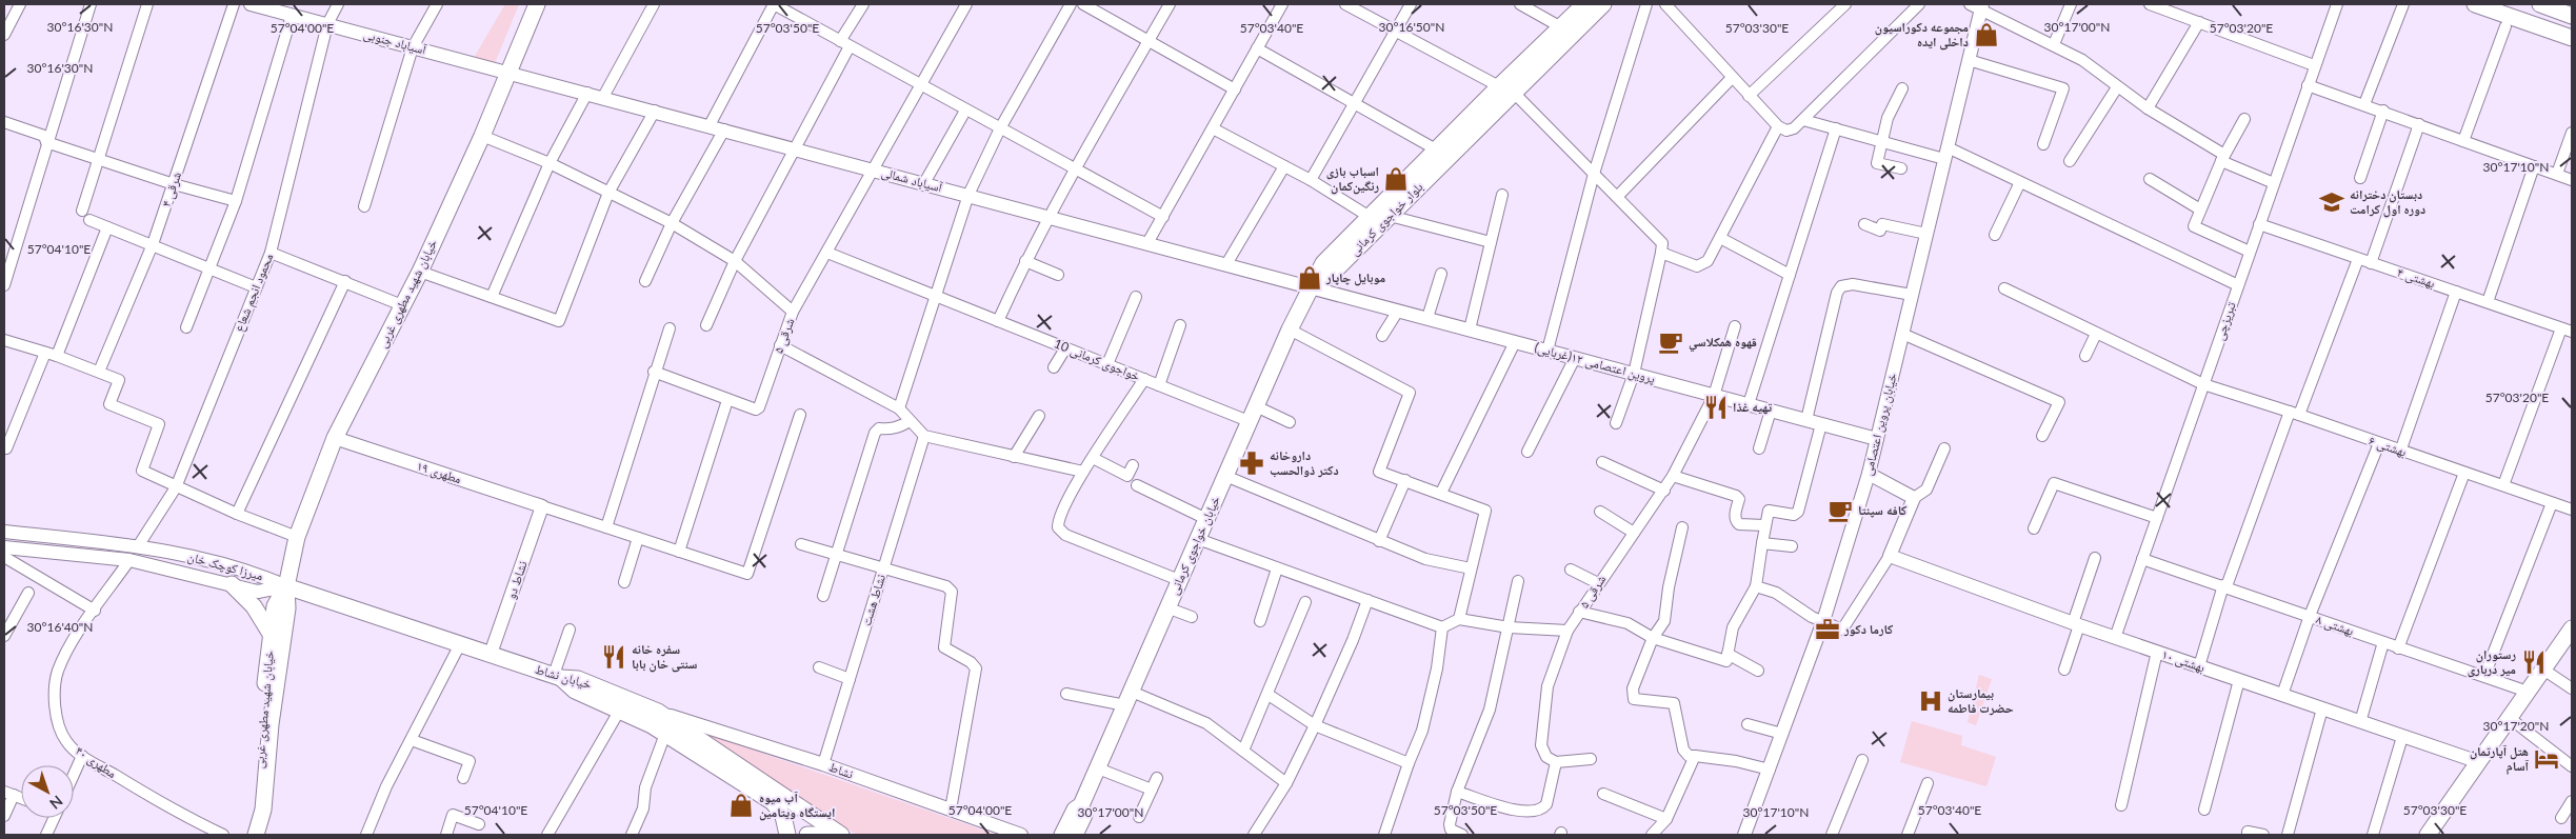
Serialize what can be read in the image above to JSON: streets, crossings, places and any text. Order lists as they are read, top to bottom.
{
  "streets": {
    "main road": [
      "بلوار خواجوی کرمانی",
      "خیابان شهید مطهری غربی",
      "خیابان خواجوی کرمانی",
      "خیابان نشاط"
    ],
    "street": [
      "آسیاباد جنوبی",
      "آسیاباد شمالی",
      "شرقی ۴",
      "بهشتی ۴",
      "محمود انجم شعاع",
      "تبریزچی",
      "شرقی ۵",
      "خواجوی کرمانی 10",
      "پروین اعتصامی ۱۲(غربایی)",
      "خیابان پروین اعتصامی",
      "بهشتی ۶",
      "مطهری ۱۹",
      "میرزا کوچک خان",
      "نشاط دو",
      "نشاط هشت",
      "بهشتی ۸",
      "بهشتی ۱۰",
      "مطهری ۴۰",
      "نشاط"
    ]
  },
  "crossings": [
    ["آسیاباد جنوبی", "آسیاباد شمالی"],
    ["آسیاباد جنوبی", "محمود انجم شعاع"],
    ["آسیاباد جنوبی", "خیابان شهید مطهری غربی"],
    ["آسیاباد شمالی", "بلوار خواجوی کرمانی"],
    ["آسیاباد شمالی", "خیابان شهید مطهری غربی"],
    ["آسیاباد شمالی", "شرقی ۵"],
    ["آسیاباد شمالی", "پروین اعتصامی ۱۲(غربایی)"],
    ["آسیاباد شمالی", "خیابان خواجوی کرمانی"],
    ["بلوار خواجوی کرمانی", "پروین اعتصامی ۱۲(غربایی)"],
    ["بلوار خواجوی کرمانی", "خیابان خواجوی کرمانی"],
    ["بهشتی ۴", "تبریزچی"],
    ["محمود انجم شعاع", "میرزا کوچک خان"],
    ["خیابان شهید مطهری غربی", "مطهری ۱۹"],
    ["خیابان شهید مطهری غربی", "میرزا کوچک خان"],
    ["خیابان شهید مطهری غربی", "خیابان نشاط"],
    ["تبریزچی", "بهشتی ۶"],
    ["تبریزچی", "بهشتی ۸"],
    ["تبریزچی", "بهشتی ۱۰"],
    ["شرقی ۵", "خواجوی کرمانی 10"],
    ["شرقی ۵", "پروین اعتصامی ۱۲(غربایی)"],
    ["خواجوی کرمانی 10", "خیابان خواجوی کرمانی"],
    ["پروین اعتصامی ۱۲(غربایی)", "خیابان پروین اعتصامی"],
    ["پروین اعتصامی ۱۲(غربایی)", "خیابان خواجوی کرمانی"],
    ["مطهری ۱۹", "نشاط دو"],
    ["میرزا کوچک خان", "خیابان نشاط"],
    ["میرزا کوچک خان", "مطهری ۴۰"],
    ["نشاط دو", "خیابان نشاط"],
    ["نشاط هشت", "نشاط"],
    ["خیابان نشاط", "نشاط"]
  ],
  "places": {
    "shop": [
      "مجموعه دکوراسیون داخلی ایده",
      "اسباب بازی رنگین‌کمان",
      "موبایل چاپار",
      "آب میوه ایستگاه ویتامین"
    ],
    "school or university": ["دبستان دخترانه دوره اول کرامت"],
    "cafe": ["قهوه همكلاسي", "کافه سپنتا"],
    "restaurant": ["تهیه غذا", "سفره خانه سنتی خان بابا", "رستوران میر درباری"],
    "pharmacy": ["داروخانه دکتر ذوالحسب"],
    "office": ["کارما دکور"],
    "hospital": ["بیمارستان حضرت فاطمه"],
    "hotel": ["هتل آپارتمان آسام"]
  },
  "north": "bottom right",
  "coordinates": [
    "30°16'50\"N",
    "30°17'00\"N",
    "30°16'30\"N",
    "57°04'00\"E",
    "57°03'40\"E",
    "57°03'50\"E",
    "57°03'30\"E",
    "57°03'20\"E",
    "30°17'10\"N",
    "57°04'10\"E",
    "30°16'40\"N",
    "30°17'20\"N"
  ]
}
